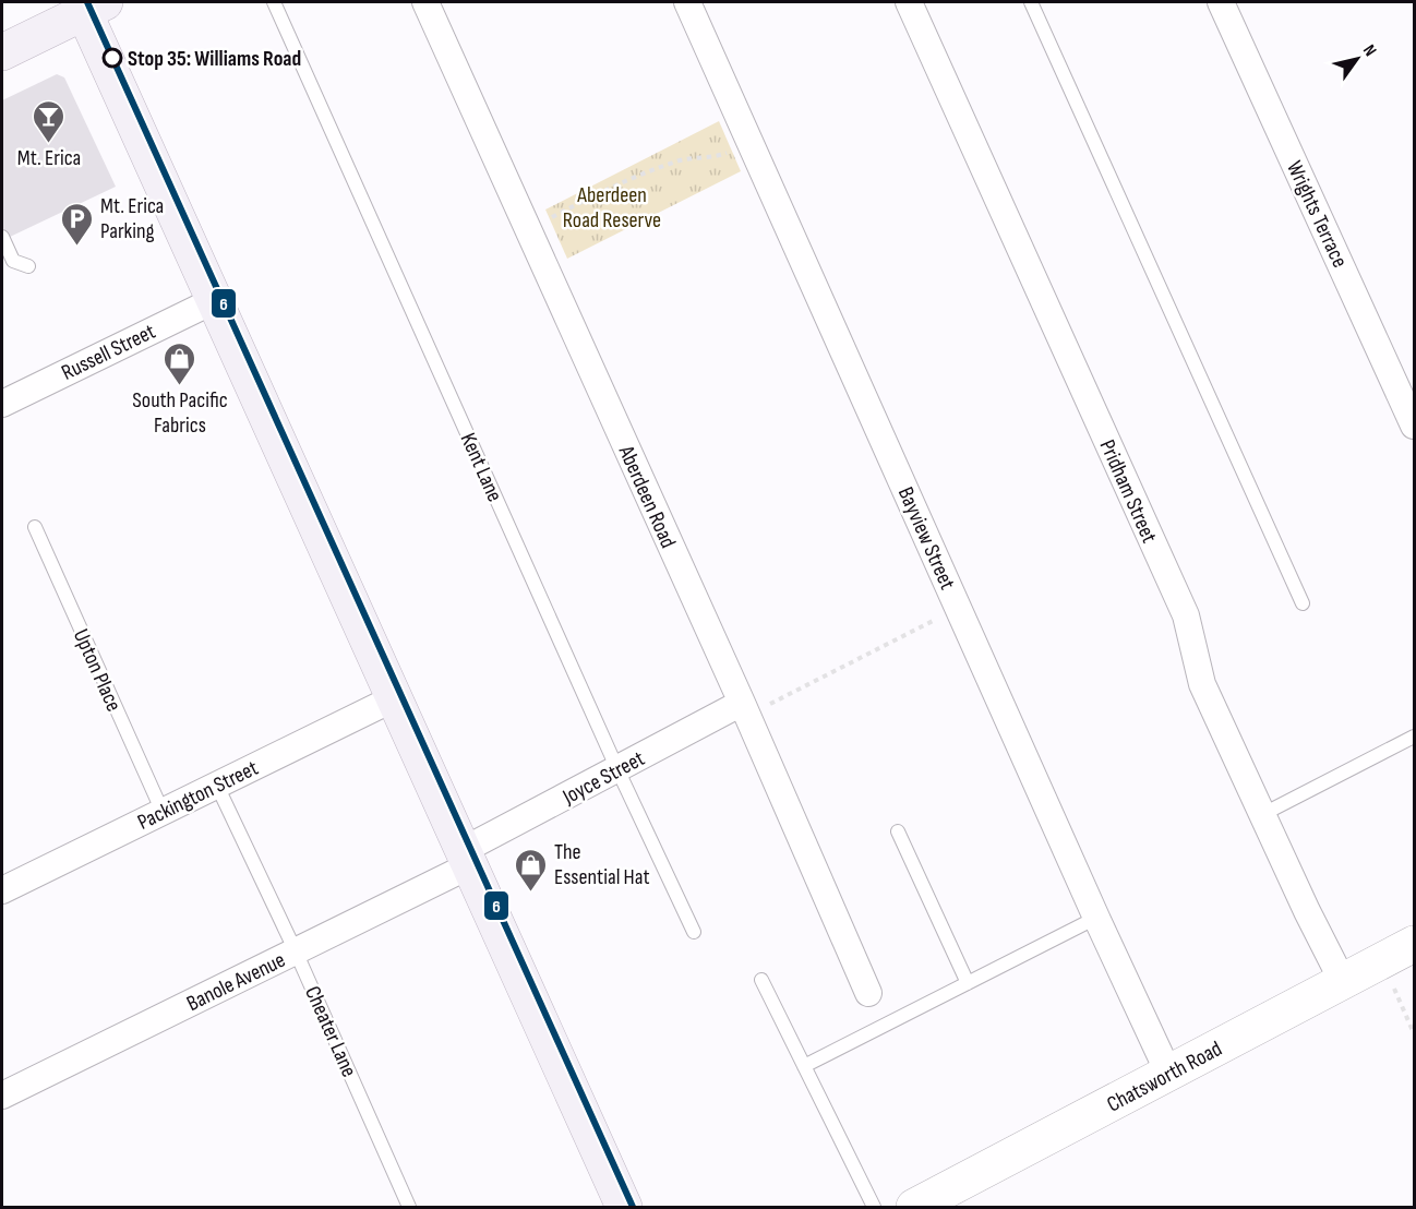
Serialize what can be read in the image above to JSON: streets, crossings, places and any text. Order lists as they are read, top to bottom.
{
  "streets": {
    "street": [
      "Wrights Terrace",
      "Russell Street",
      "Pridham Street",
      "Aberdeen Road",
      "Bayview Street",
      "Joyce Street",
      "Packington Street",
      "Banole Avenue",
      "Chatsworth Road"
    ],
    "lane": ["Kent Lane", "Upton Place", "Cheater Lane"]
  },
  "crossings": [
    ["Kent Lane", "Joyce Street"],
    ["Pridham Street", "Chatsworth Road"],
    ["Aberdeen Road", "Joyce Street"],
    ["Bayview Street", "Chatsworth Road"],
    ["Upton Place", "Packington Street"],
    ["Joyce Street", "Banole Avenue"],
    ["Packington Street", "Cheater Lane"],
    ["Banole Avenue", "Cheater Lane"]
  ],
  "parks": ["Aberdeen Road Reserve"],
  "places": {
    "other": ["Stop 35: Williams Road"],
    "bar": ["Mt. Erica"],
    "parking": ["Mt. Erica Parking"],
    "shop": ["South Pacific Fabrics", "The Essential Hat"]
  },
  "lines": ["transit line 6"],
  "north": "top right"
}
